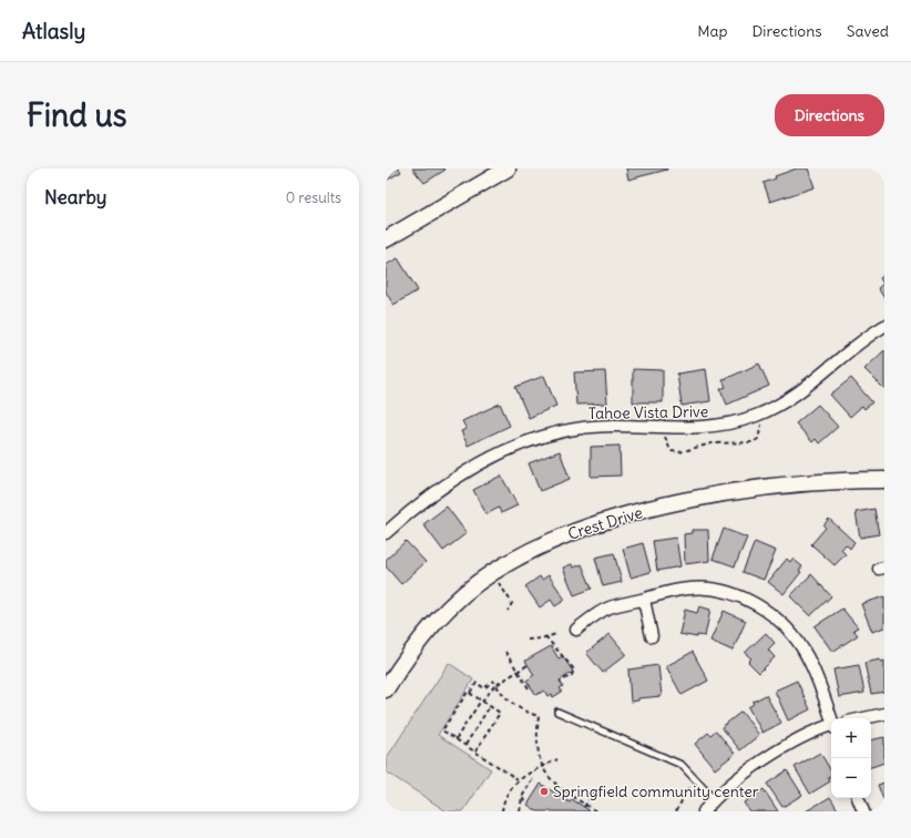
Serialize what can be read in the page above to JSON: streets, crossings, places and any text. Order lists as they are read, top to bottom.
{
  "streets": {
    "street": ["Tahoe Vista Drive", "Crest Drive"]
  },
  "places": ["Springfield community center"],
  "page": {
    "header": "Atlasly",
    "nav": ["Map", "Directions", "Saved"],
    "buttons": "Directions",
    "title": "Find us",
    "heading": ["Nearby", "0 results"],
    "map_buttons": ["+", "−"]
  }
}
